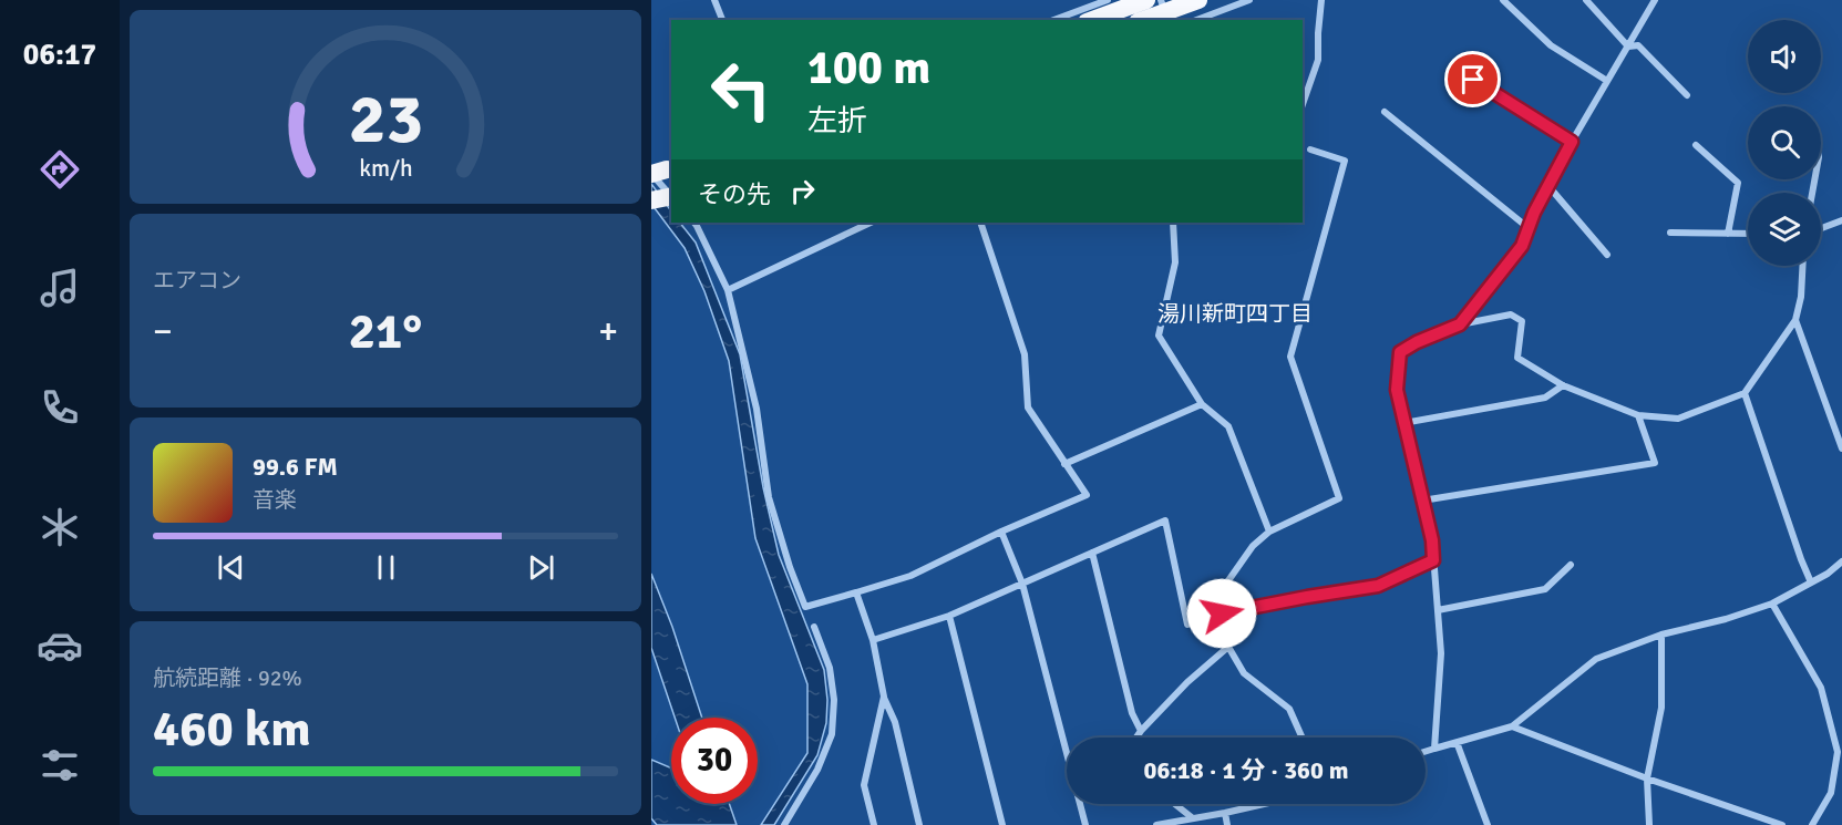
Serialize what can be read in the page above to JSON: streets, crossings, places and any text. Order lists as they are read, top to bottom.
{
  "districts": ["湯川新町四丁目"],
  "page": {
    "tabs": "06:17",
    "turn": ["100 m", "左折"],
    "then": "その先",
    "tile": [
      "エアコン",
      ["航続距離 · 92%", "460 km"]
    ],
    "heat": ["−", "21°", "+"],
    "song": ["99.6 FM", "音楽"],
    "limit": "30",
    "trip": "06:18 · 1 分 · 360 m",
    "gauge": ["23", "km/h"]
  }
}
